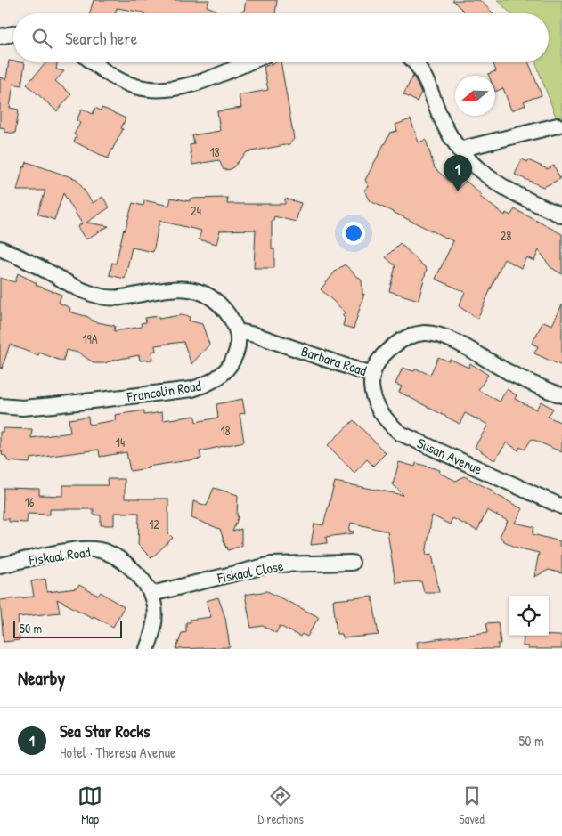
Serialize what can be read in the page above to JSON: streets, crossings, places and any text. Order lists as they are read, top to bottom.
{
  "streets": {
    "street": [
      "Barbara Road",
      "Francolin Road",
      "Susan Avenue",
      "Fiskaal Road",
      "Fiskaal Close"
    ]
  },
  "crossings": [
    ["Barbara Road", "Francolin Road"],
    ["Barbara Road", "Susan Avenue"],
    ["Fiskaal Road", "Fiskaal Close"]
  ],
  "house_numbers": [
    "18",
    "24",
    "28",
    "19A",
    "18",
    "14",
    "16",
    "12"
  ],
  "scale_bar": "50 m",
  "north": "left",
  "page": {
    "search": "Search here",
    "pins": "1",
    "scale": "50 m",
    "heading": "Nearby",
    "list": [
      {
        "mark": "1",
        "name": "Sea Star Rocks",
        "note": "Hotel · Theresa Avenue",
        "value": "50 m"
      }
    ],
    "nav": ["Map", "Directions", "Saved"]
  }
}
